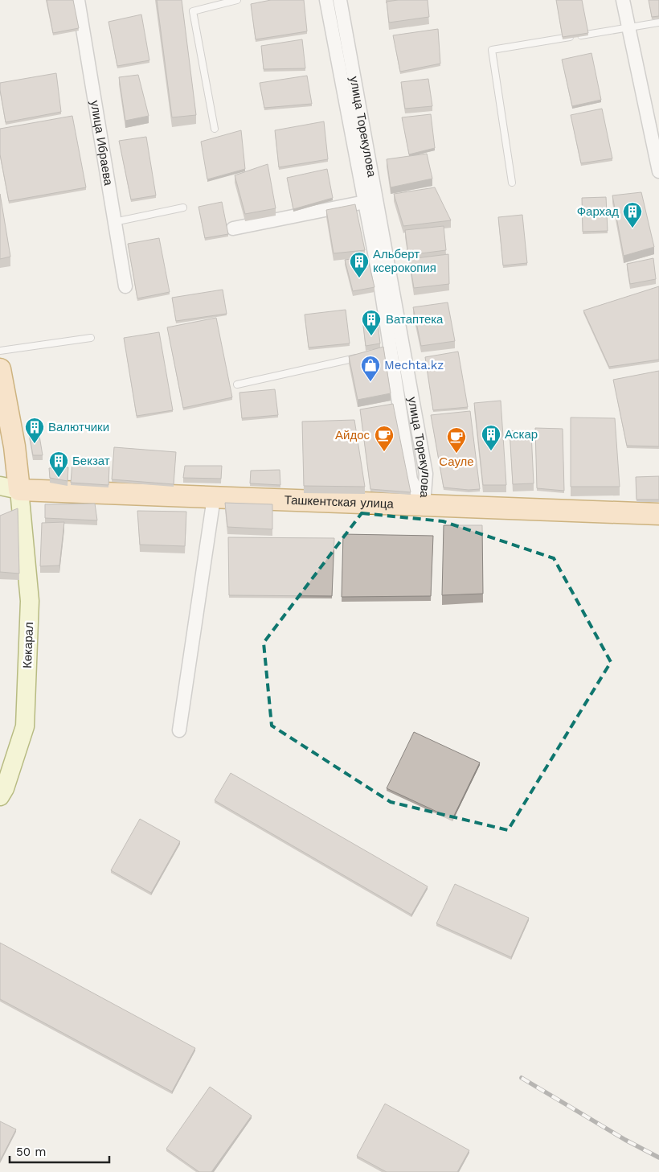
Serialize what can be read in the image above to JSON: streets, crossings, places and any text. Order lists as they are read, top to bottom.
{
  "streets": {
    "main road": ["Ташкентская улица", "Көкарал"],
    "street": ["улица Торекулова", "улица Ибраева"]
  },
  "crossings": [
    ["улица Торекулова", "Ташкентская улица"],
    ["Ташкентская улица", "Көкарал"]
  ],
  "places": {
    "building": [
      "Фархад",
      "Альберт ксерокопия",
      "Ватаптека",
      "Валютчики",
      "Аскар",
      "Бекзат"
    ],
    "shop": ["Mechta.kz"],
    "cafe": ["Айдос", "Сауле"]
  },
  "scale_bar": "50 m"
}
